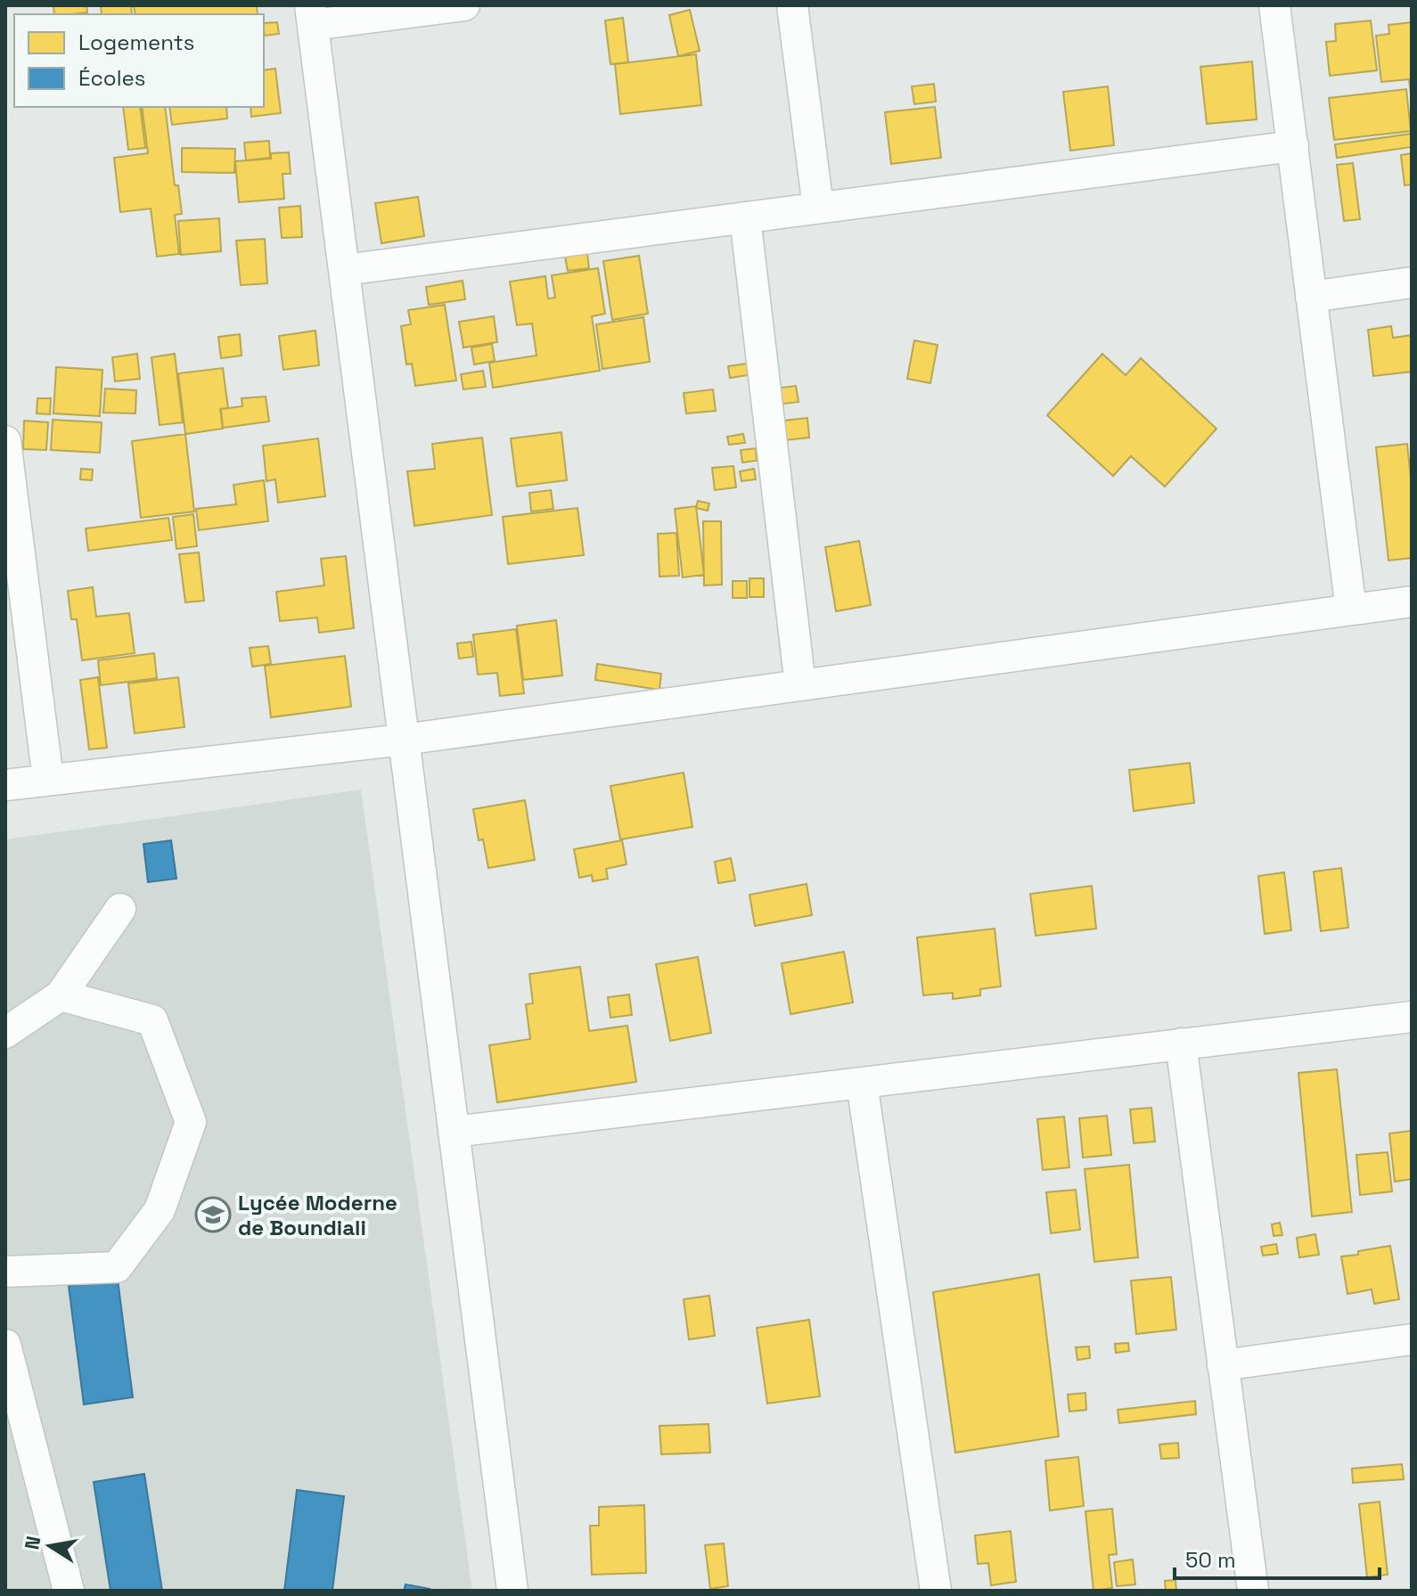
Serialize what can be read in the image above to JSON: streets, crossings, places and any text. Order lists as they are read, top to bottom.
{
  "places": {
    "school or university": ["Lycée Moderne de Boundiali"]
  },
  "legend": ["Logements", "Écoles"],
  "scale_bar": "50 m",
  "north": "left"
}
